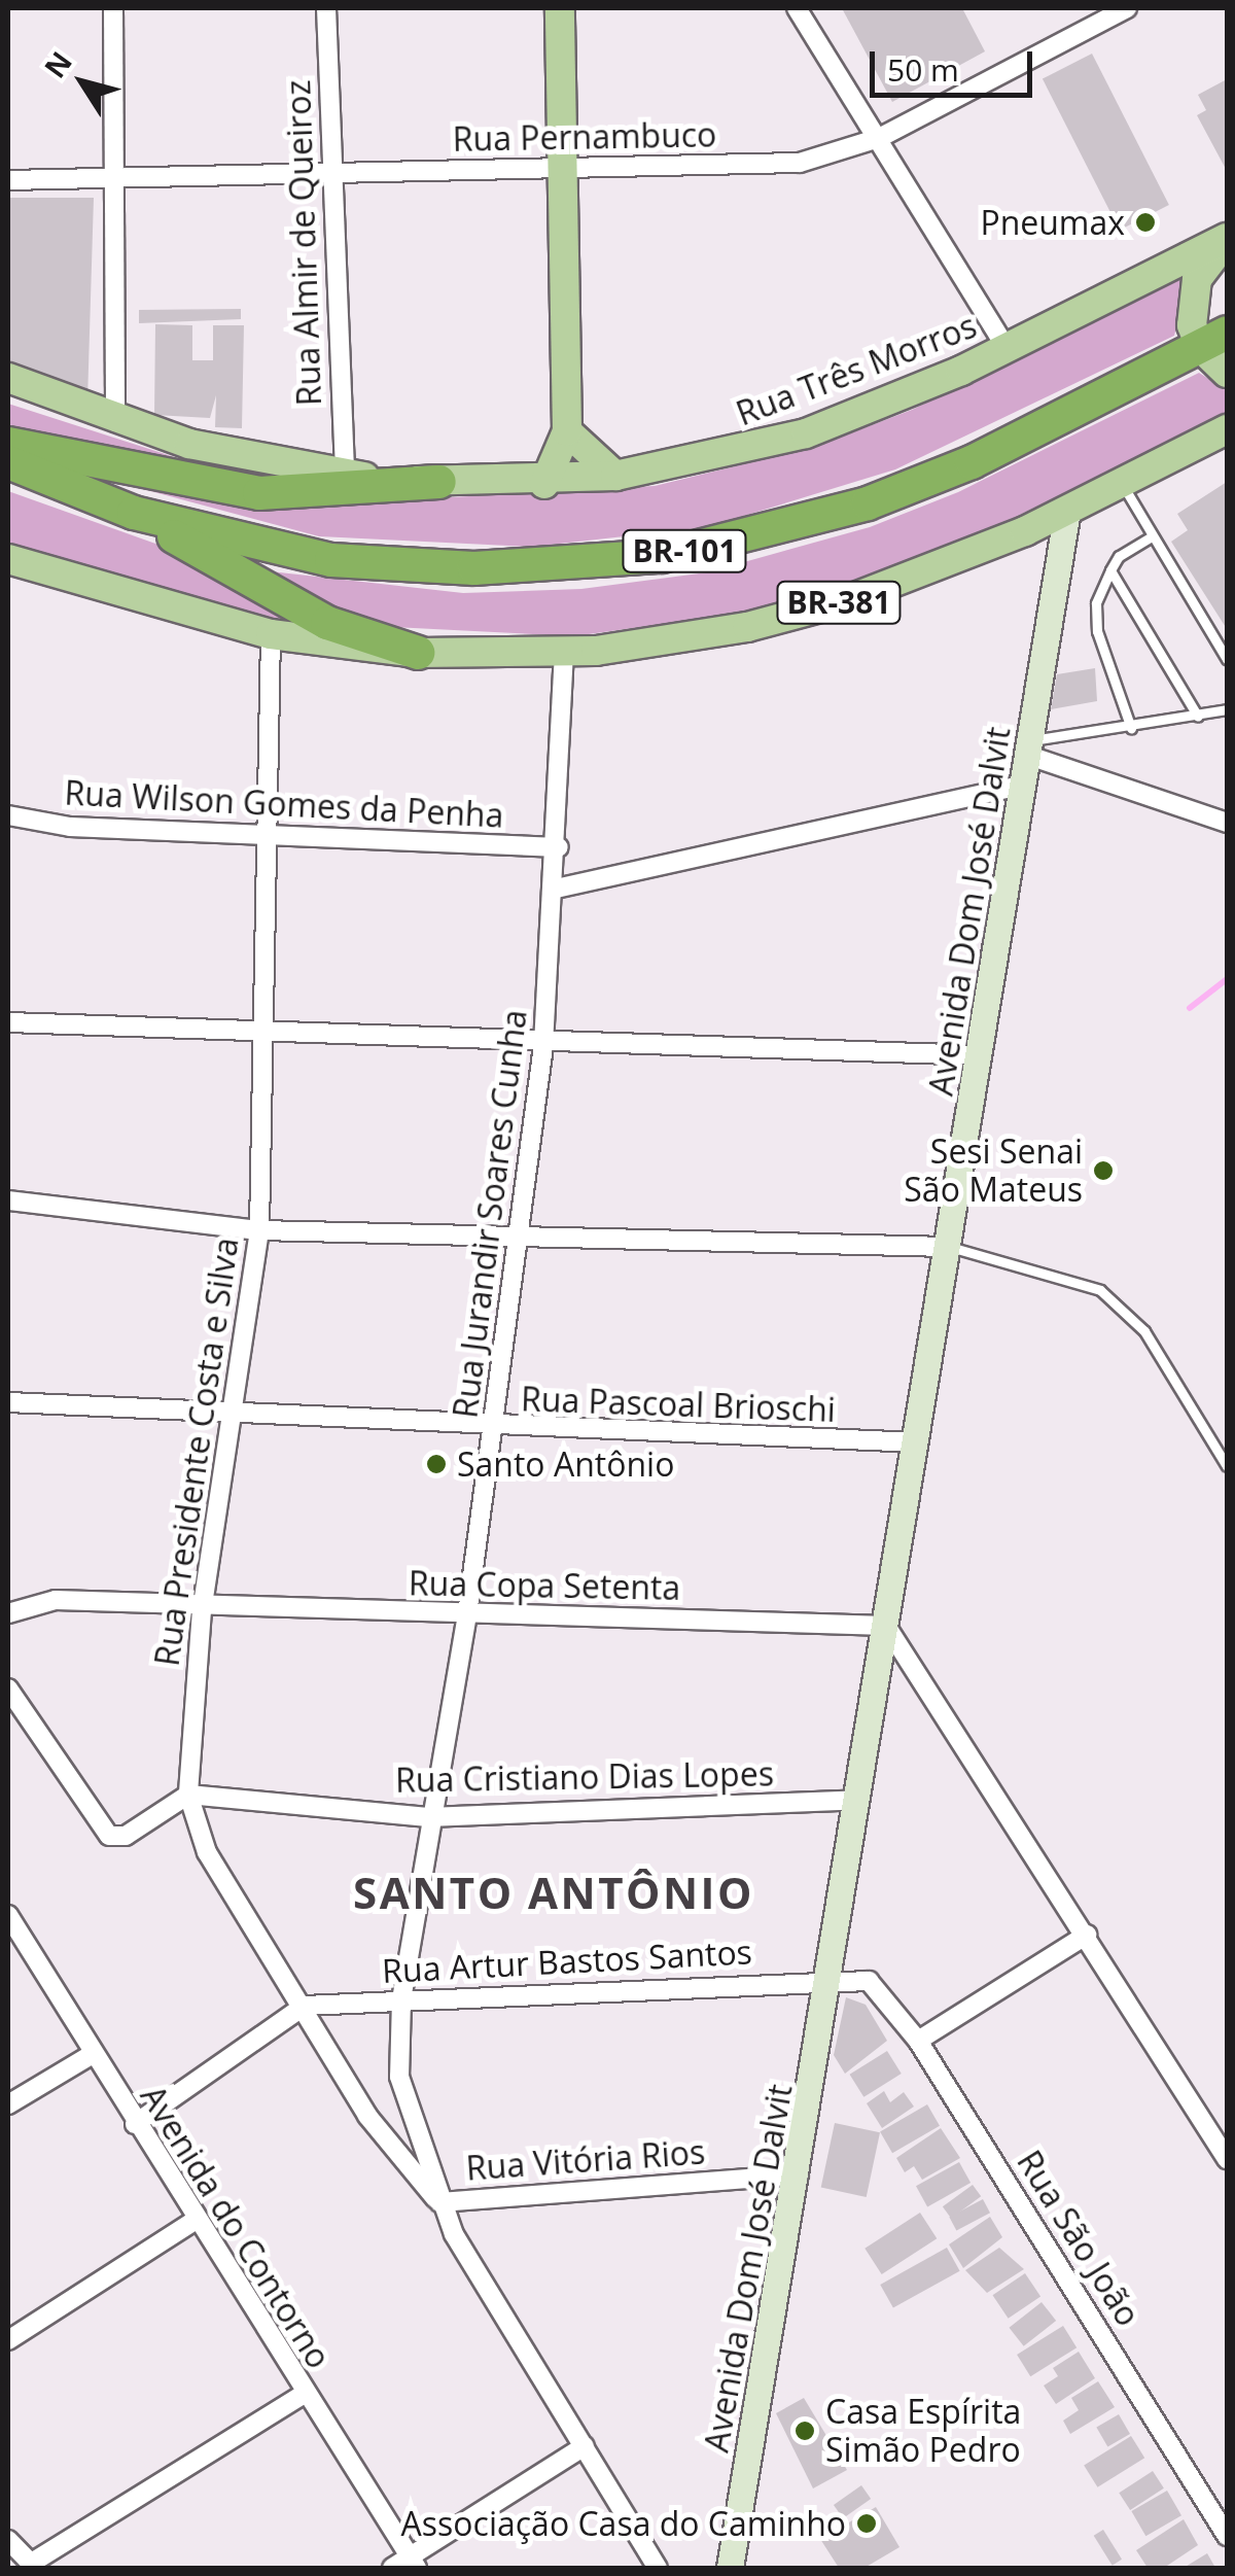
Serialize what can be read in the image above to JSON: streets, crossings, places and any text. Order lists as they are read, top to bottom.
{
  "streets": {
    "highway": ["BR-101"],
    "main road": ["Rua Três Morros", "BR-381"],
    "street": [
      "Rua Pernambuco",
      "Rua Almir de Queiroz",
      "Rua Wilson Gomes da Penha",
      "Avenida Dom José Dalvit",
      "Rua Jurandir Soares Cunha",
      "Rua Pascoal Brioschi",
      "Rua Presidente Costa e Silva",
      "Rua Copa Setenta",
      "Rua Cristiano Dias Lopes",
      "Rua Artur Bastos Santos",
      "Rua Vitória Rios",
      "Avenida do Contorno",
      "Rua São João"
    ]
  },
  "crossings": [
    ["Rua Pernambuco", "Rua Almir de Queiroz"],
    ["Rua Almir de Queiroz", "Rua Três Morros"],
    ["BR-381", "Avenida Dom José Dalvit"],
    ["BR-381", "Rua Jurandir Soares Cunha"],
    ["BR-381", "Rua Presidente Costa e Silva"],
    ["Rua Wilson Gomes da Penha", "Rua Jurandir Soares Cunha"],
    ["Rua Wilson Gomes da Penha", "Rua Presidente Costa e Silva"],
    ["Avenida Dom José Dalvit", "Rua Pascoal Brioschi"],
    ["Avenida Dom José Dalvit", "Rua Copa Setenta"],
    ["Avenida Dom José Dalvit", "Rua Cristiano Dias Lopes"],
    ["Avenida Dom José Dalvit", "Rua Artur Bastos Santos"],
    ["Avenida Dom José Dalvit", "Rua Vitória Rios"],
    ["Avenida Dom José Dalvit", "Rua São João"],
    ["Rua Jurandir Soares Cunha", "Rua Pascoal Brioschi"],
    ["Rua Jurandir Soares Cunha", "Rua Presidente Costa e Silva"],
    ["Rua Jurandir Soares Cunha", "Rua Copa Setenta"],
    ["Rua Jurandir Soares Cunha", "Rua Cristiano Dias Lopes"],
    ["Rua Jurandir Soares Cunha", "Rua Artur Bastos Santos"],
    ["Rua Jurandir Soares Cunha", "Rua Vitória Rios"],
    ["Rua Pascoal Brioschi", "Rua Presidente Costa e Silva"],
    ["Rua Presidente Costa e Silva", "Rua Copa Setenta"],
    ["Rua Presidente Costa e Silva", "Rua Cristiano Dias Lopes"],
    ["Rua Presidente Costa e Silva", "Rua Artur Bastos Santos"],
    ["Rua Presidente Costa e Silva", "Rua Vitória Rios"],
    ["Rua Artur Bastos Santos", "Rua São João"]
  ],
  "districts": ["SANTO ANTÔNIO"],
  "places": [
    "Pneumax",
    "Sesi Senai São Mateus",
    "Santo Antônio",
    "Casa Espírita Simão Pedro",
    "Associação Casa do Caminho"
  ],
  "scale_bar": "50 m",
  "north": "top left"
}
